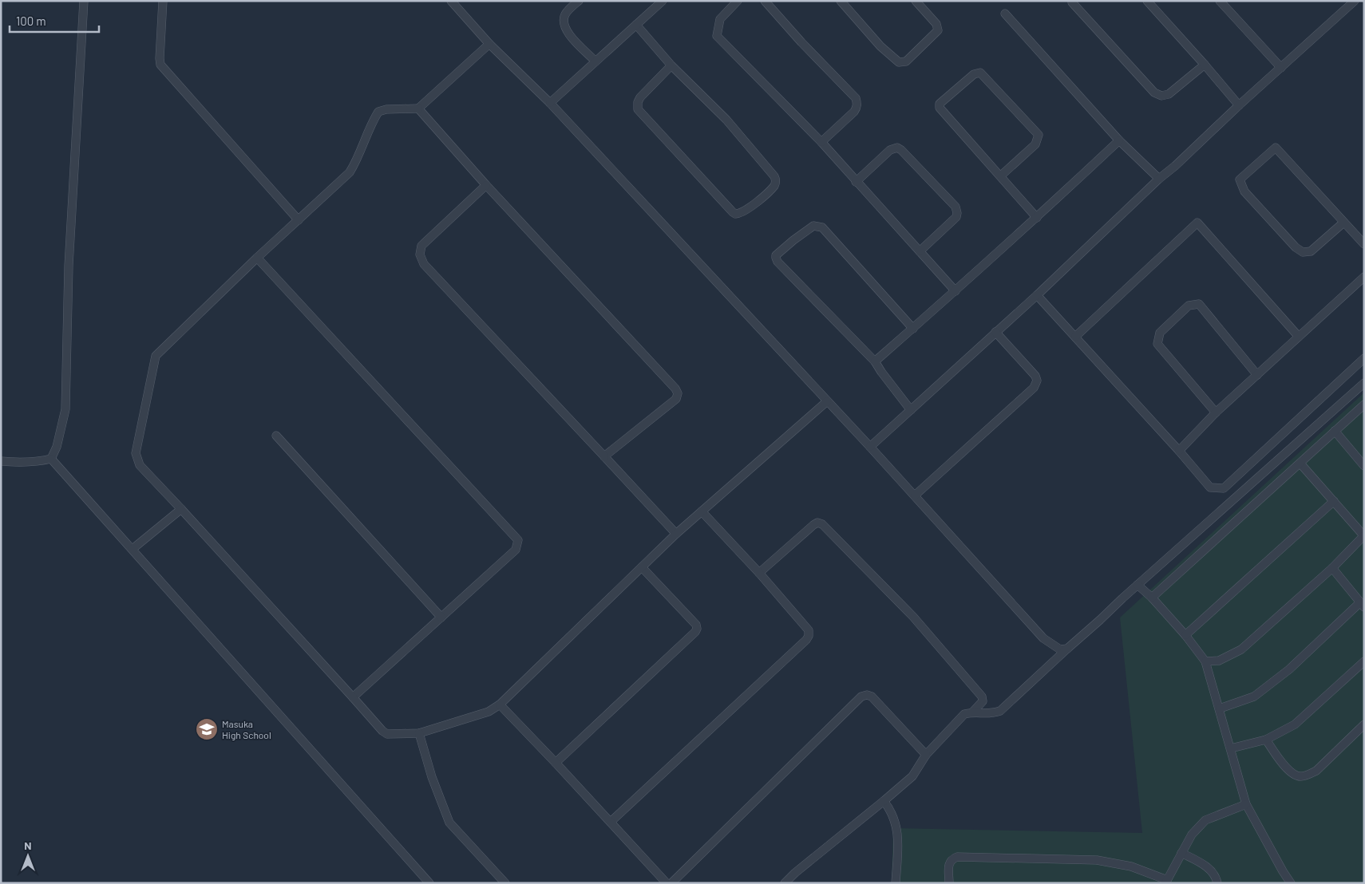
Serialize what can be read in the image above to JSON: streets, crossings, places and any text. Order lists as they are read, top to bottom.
{
  "places": {
    "school or university": ["Masuka High School"]
  },
  "scale_bar": "100 m",
  "north": "top"
}
